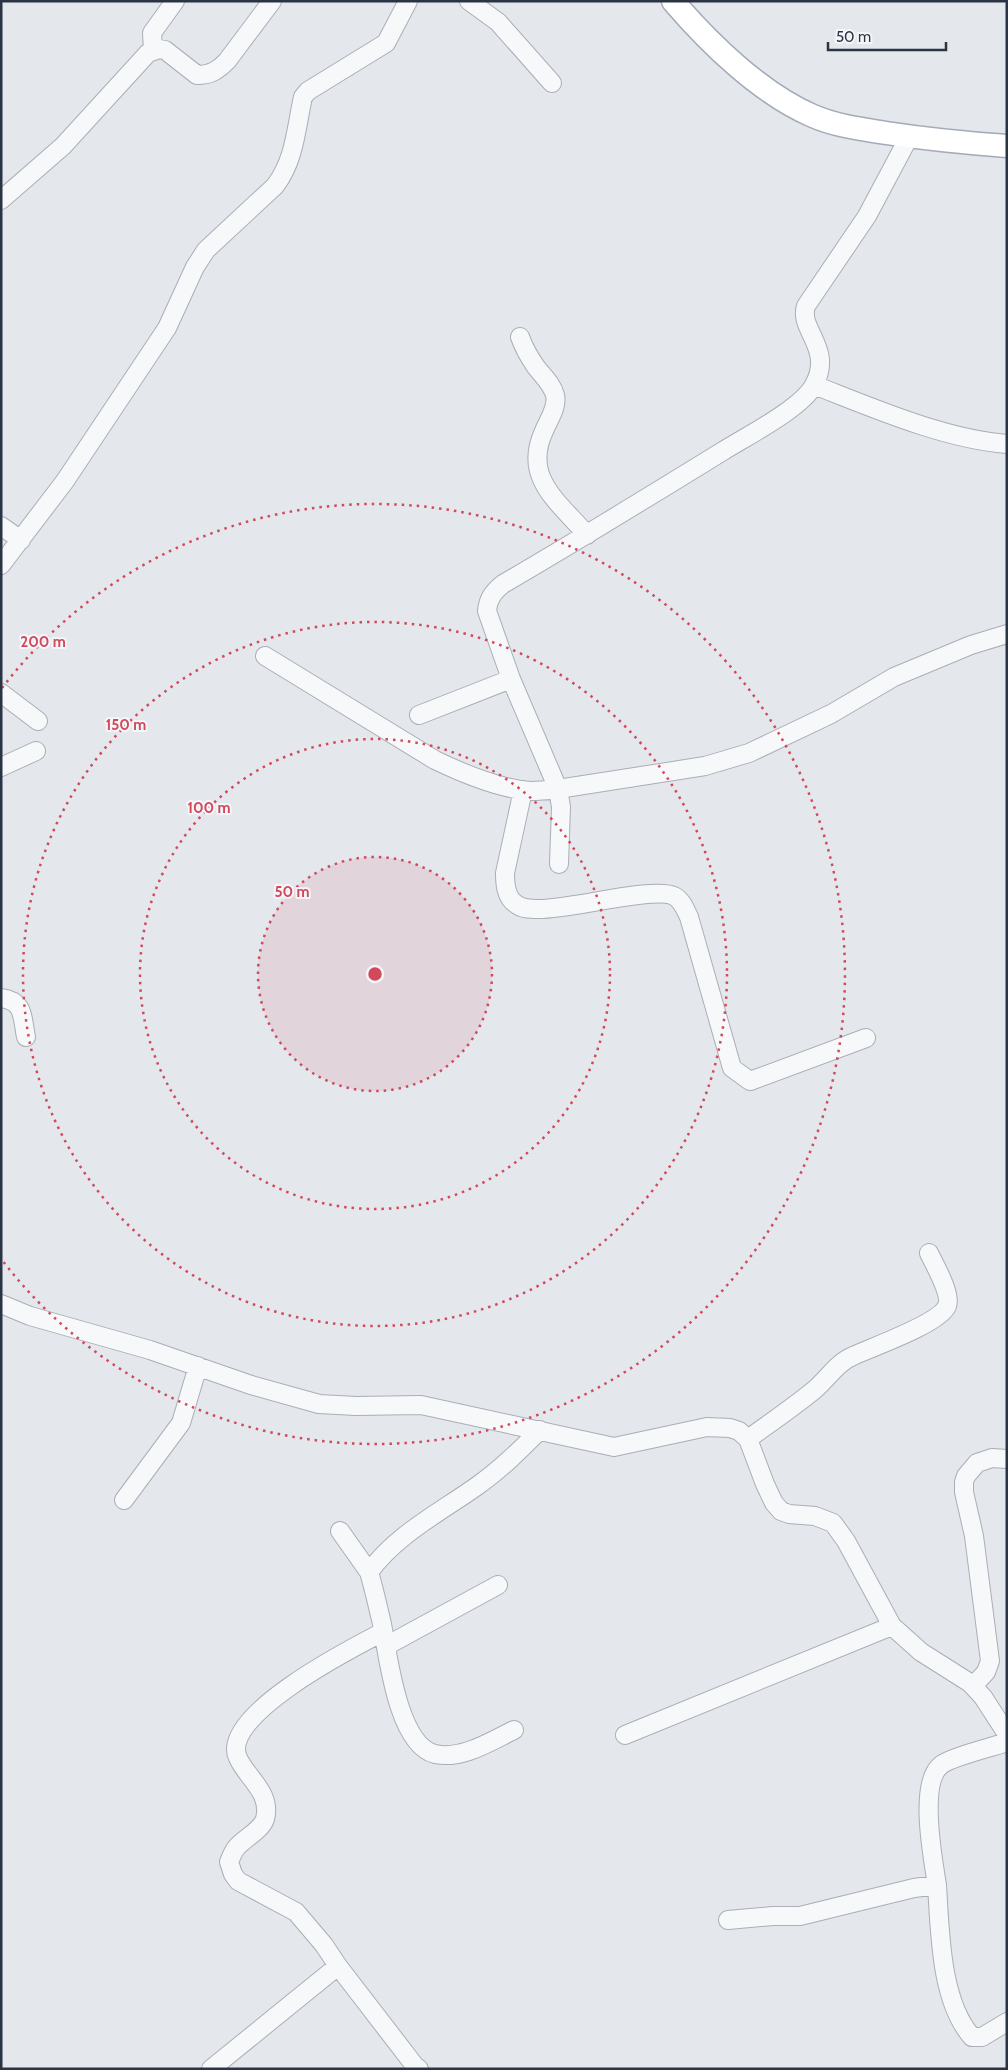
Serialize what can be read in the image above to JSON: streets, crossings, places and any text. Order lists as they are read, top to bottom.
{
  "scale_bar": "50 m",
  "rings": [
    "200 m",
    "150 m",
    "100 m",
    "50 m"
  ]
}
